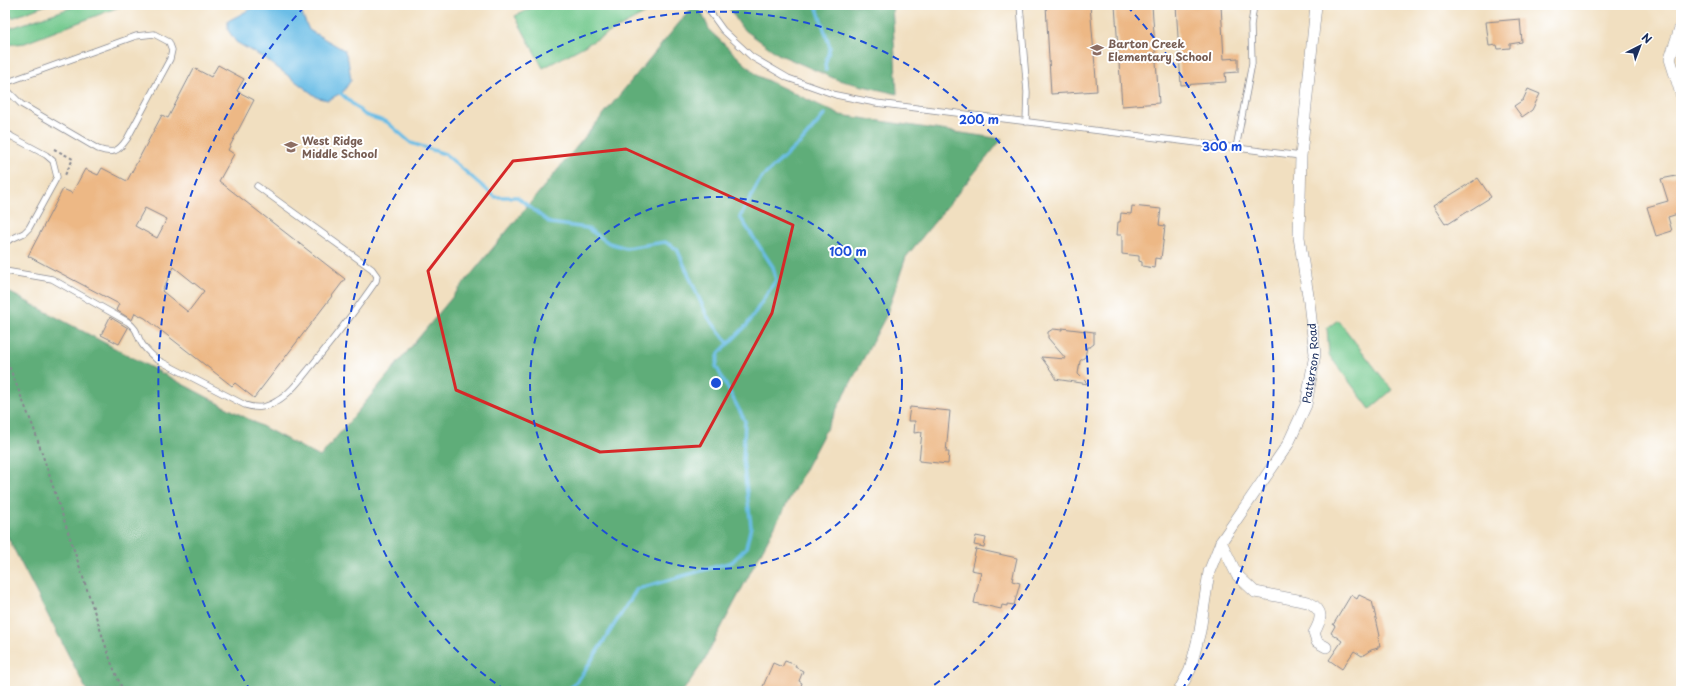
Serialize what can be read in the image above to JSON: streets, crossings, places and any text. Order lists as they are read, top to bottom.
{
  "streets": {
    "street": ["Patterson Road"]
  },
  "places": {
    "school or university": ["Barton Creek Elementary School", "West Ridge Middle School"]
  },
  "north": "top right",
  "rings": ["200 m", "300 m", "100 m"]
}
